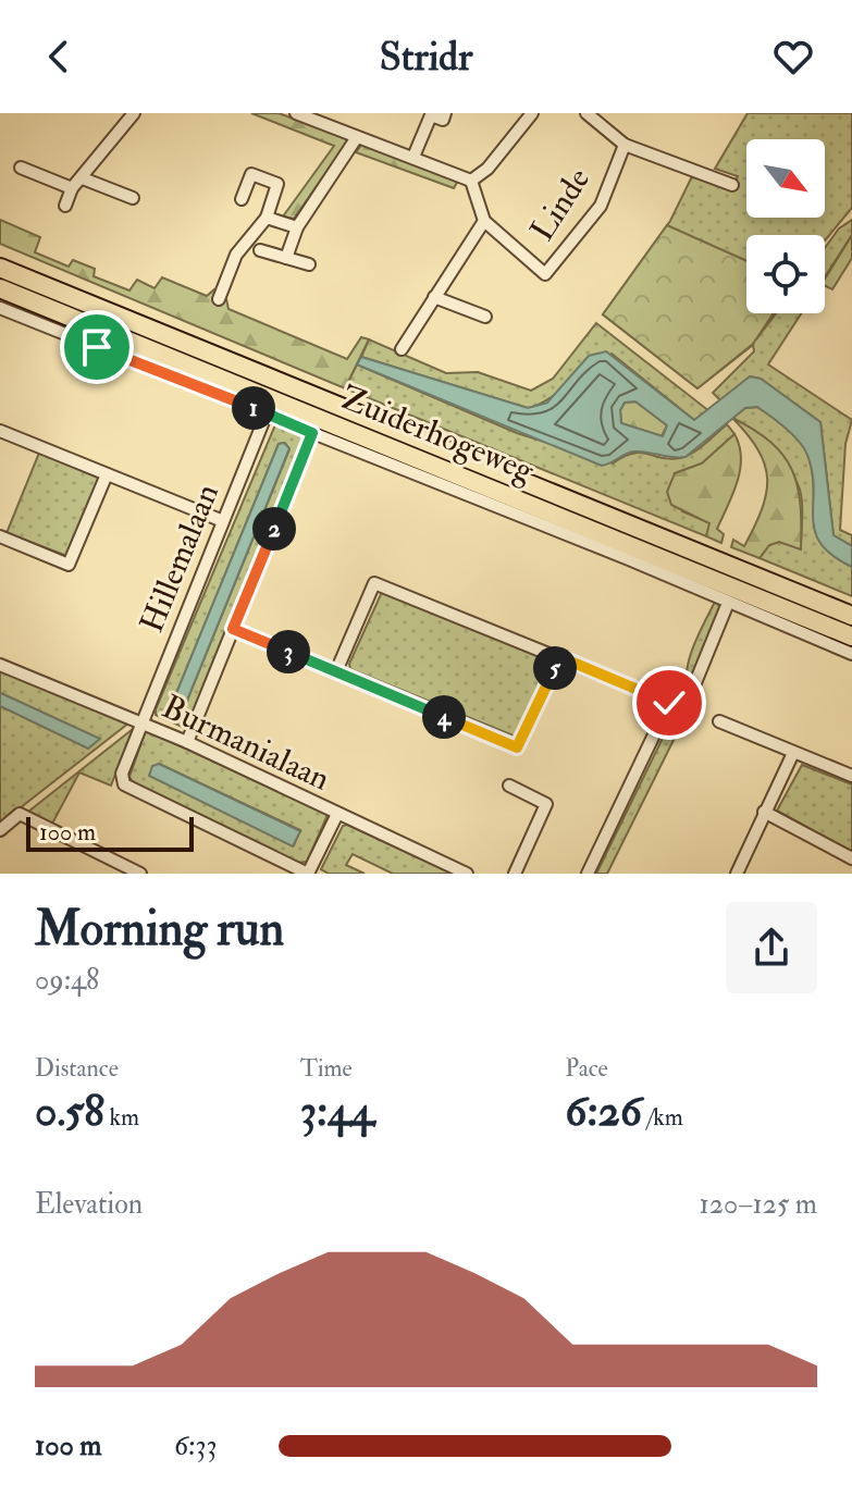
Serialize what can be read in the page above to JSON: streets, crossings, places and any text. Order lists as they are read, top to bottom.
{
  "streets": {
    "main road": ["Zuiderhogeweg"],
    "street": ["Linde", "Hillemalaan", "Burmanialaan"]
  },
  "crossings": [
    ["Zuiderhogeweg", "Hillemalaan"],
    ["Hillemalaan", "Burmanialaan"]
  ],
  "scale_bar": "100 m",
  "north": "bottom right",
  "page": {
    "header": "Stridr",
    "pins": [
      "1",
      "2",
      "3",
      "5",
      "4"
    ],
    "scale": "100 m",
    "heading": ["Morning run", "09:48"],
    "stats": [
      ["Distance", "0.58 km"],
      ["Time", "3:44"],
      ["Pace", "6:26 /km"]
    ],
    "chart": ["Elevation", "120–125 m"],
    "list": [
      {
        "name": "100 m",
        "note": "6:33"
      }
    ]
  }
}
